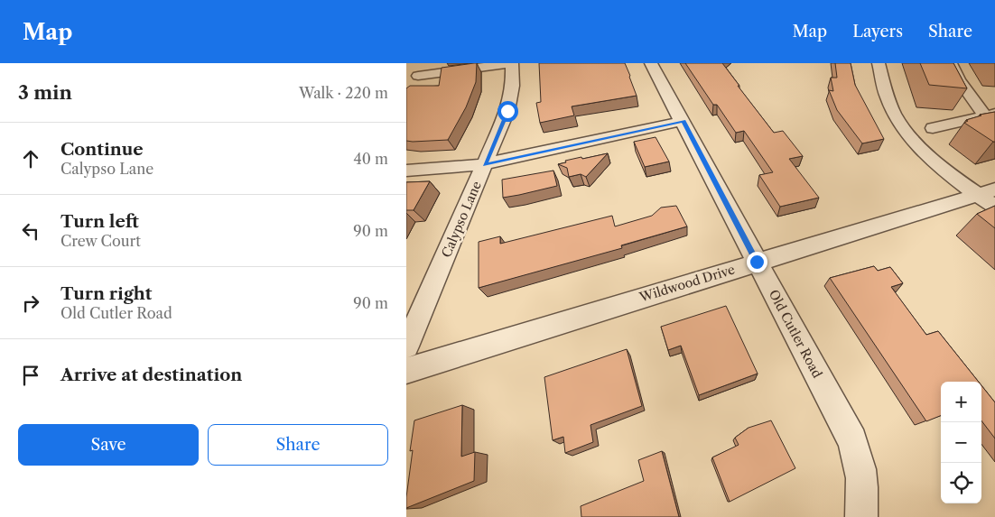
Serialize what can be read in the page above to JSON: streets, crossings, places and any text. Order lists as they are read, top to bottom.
{
  "streets": {
    "street": ["Calypso Lane", "Wildwood Drive", "Old Cutler Road"]
  },
  "crossings": [
    ["Wildwood Drive", "Old Cutler Road"]
  ],
  "page": {
    "header": "Map",
    "nav": ["Map", "Layers", "Share"],
    "heading": ["3 min", "Walk · 220 m"],
    "list": [
      ["Continue", "Calypso Lane", "40 m"],
      ["Turn left", "Crew Court", "90 m"],
      ["Turn right", "Old Cutler Road", "90 m"],
      "Arrive at destination"
    ],
    "map_buttons": ["+", "−"],
    "buttons": ["Save", "Share"]
  }
}
